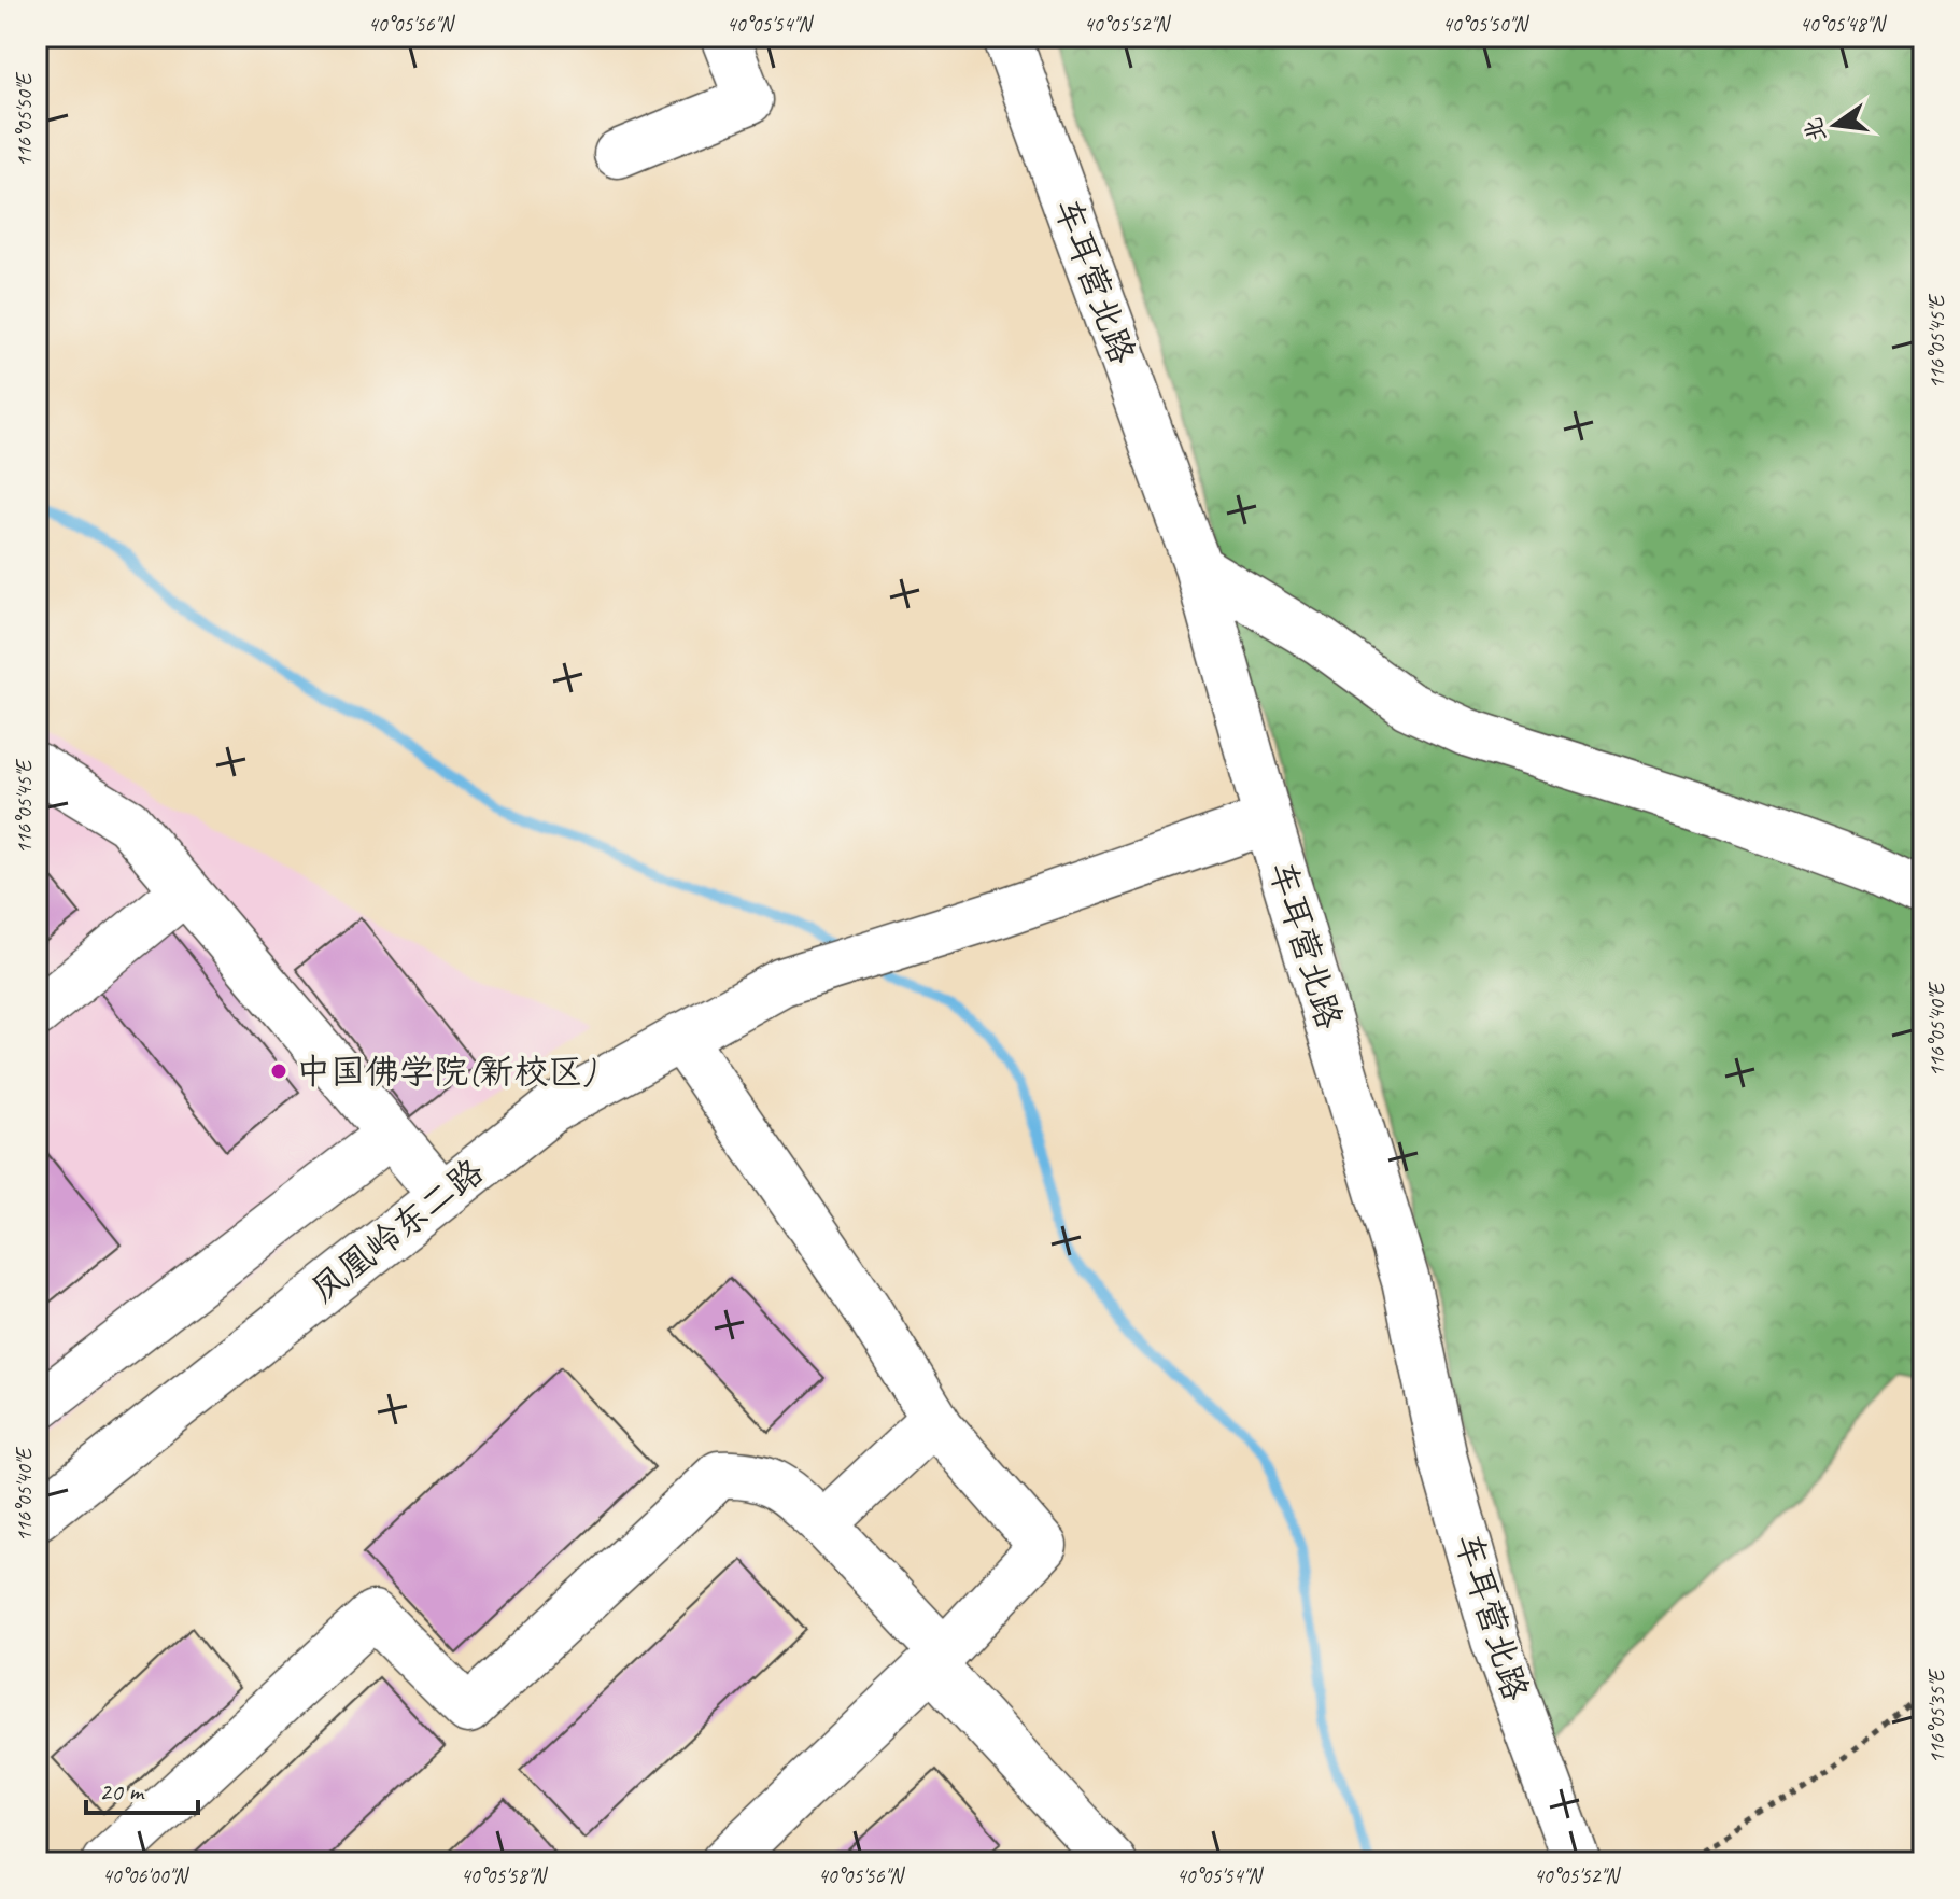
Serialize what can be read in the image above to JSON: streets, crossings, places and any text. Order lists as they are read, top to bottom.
{
  "streets": {
    "street": ["车耳营北路", "凤凰岭东二路"]
  },
  "crossings": [
    ["车耳营北路", "凤凰岭东二路"]
  ],
  "places": ["中国佛学院(新校区)"],
  "scale_bar": "20 m",
  "north": "left",
  "coordinates": [
    "40°05'56\"N",
    "40°05'54\"N",
    "40°05'52\"N",
    "40°05'50\"N",
    "40°05'48\"N",
    "116°05'50\"E",
    "116°05'45\"E",
    "116°05'40\"E",
    "116°05'35\"E",
    "40°06'00\"N",
    "40°05'58\"N"
  ]
}
